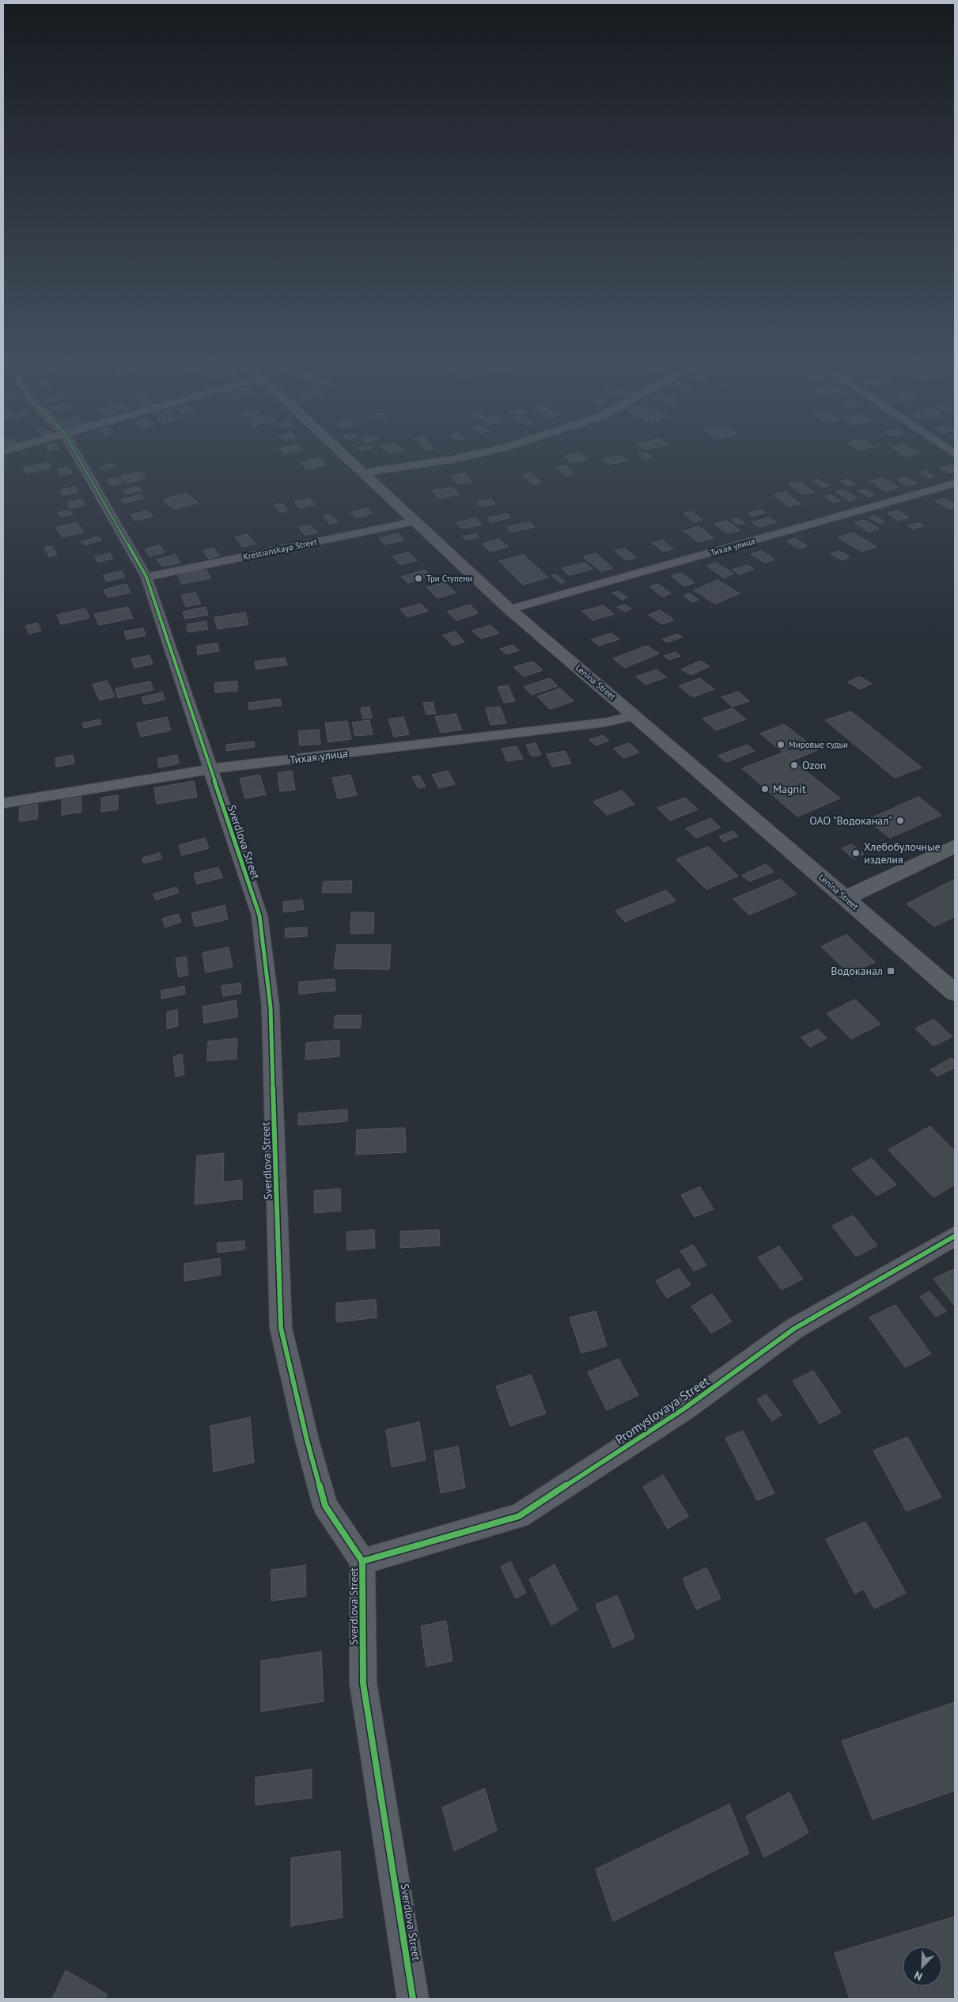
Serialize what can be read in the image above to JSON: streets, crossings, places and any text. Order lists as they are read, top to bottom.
{
  "streets": {
    "main road": ["Lenina Street"],
    "street": [
      "Тихая улица",
      "Krestianskaya Street",
      "Sverdlova Street",
      "Promyslovaya Street"
    ]
  },
  "crossings": [
    ["Тихая улица", "Lenina Street"],
    ["Тихая улица", "Sverdlova Street"],
    ["Krestianskaya Street", "Lenina Street"],
    ["Krestianskaya Street", "Sverdlova Street"],
    ["Sverdlova Street", "Promyslovaya Street"]
  ],
  "places": {
    "other": [
      "Три Ступени",
      "Мировые судьи",
      "Ozon",
      "Magnit",
      "ОАО \"Водоканал\"",
      "Хлебобулочные изделия"
    ],
    "transit": ["Водоканал"]
  },
  "north": "bottom left"
}
